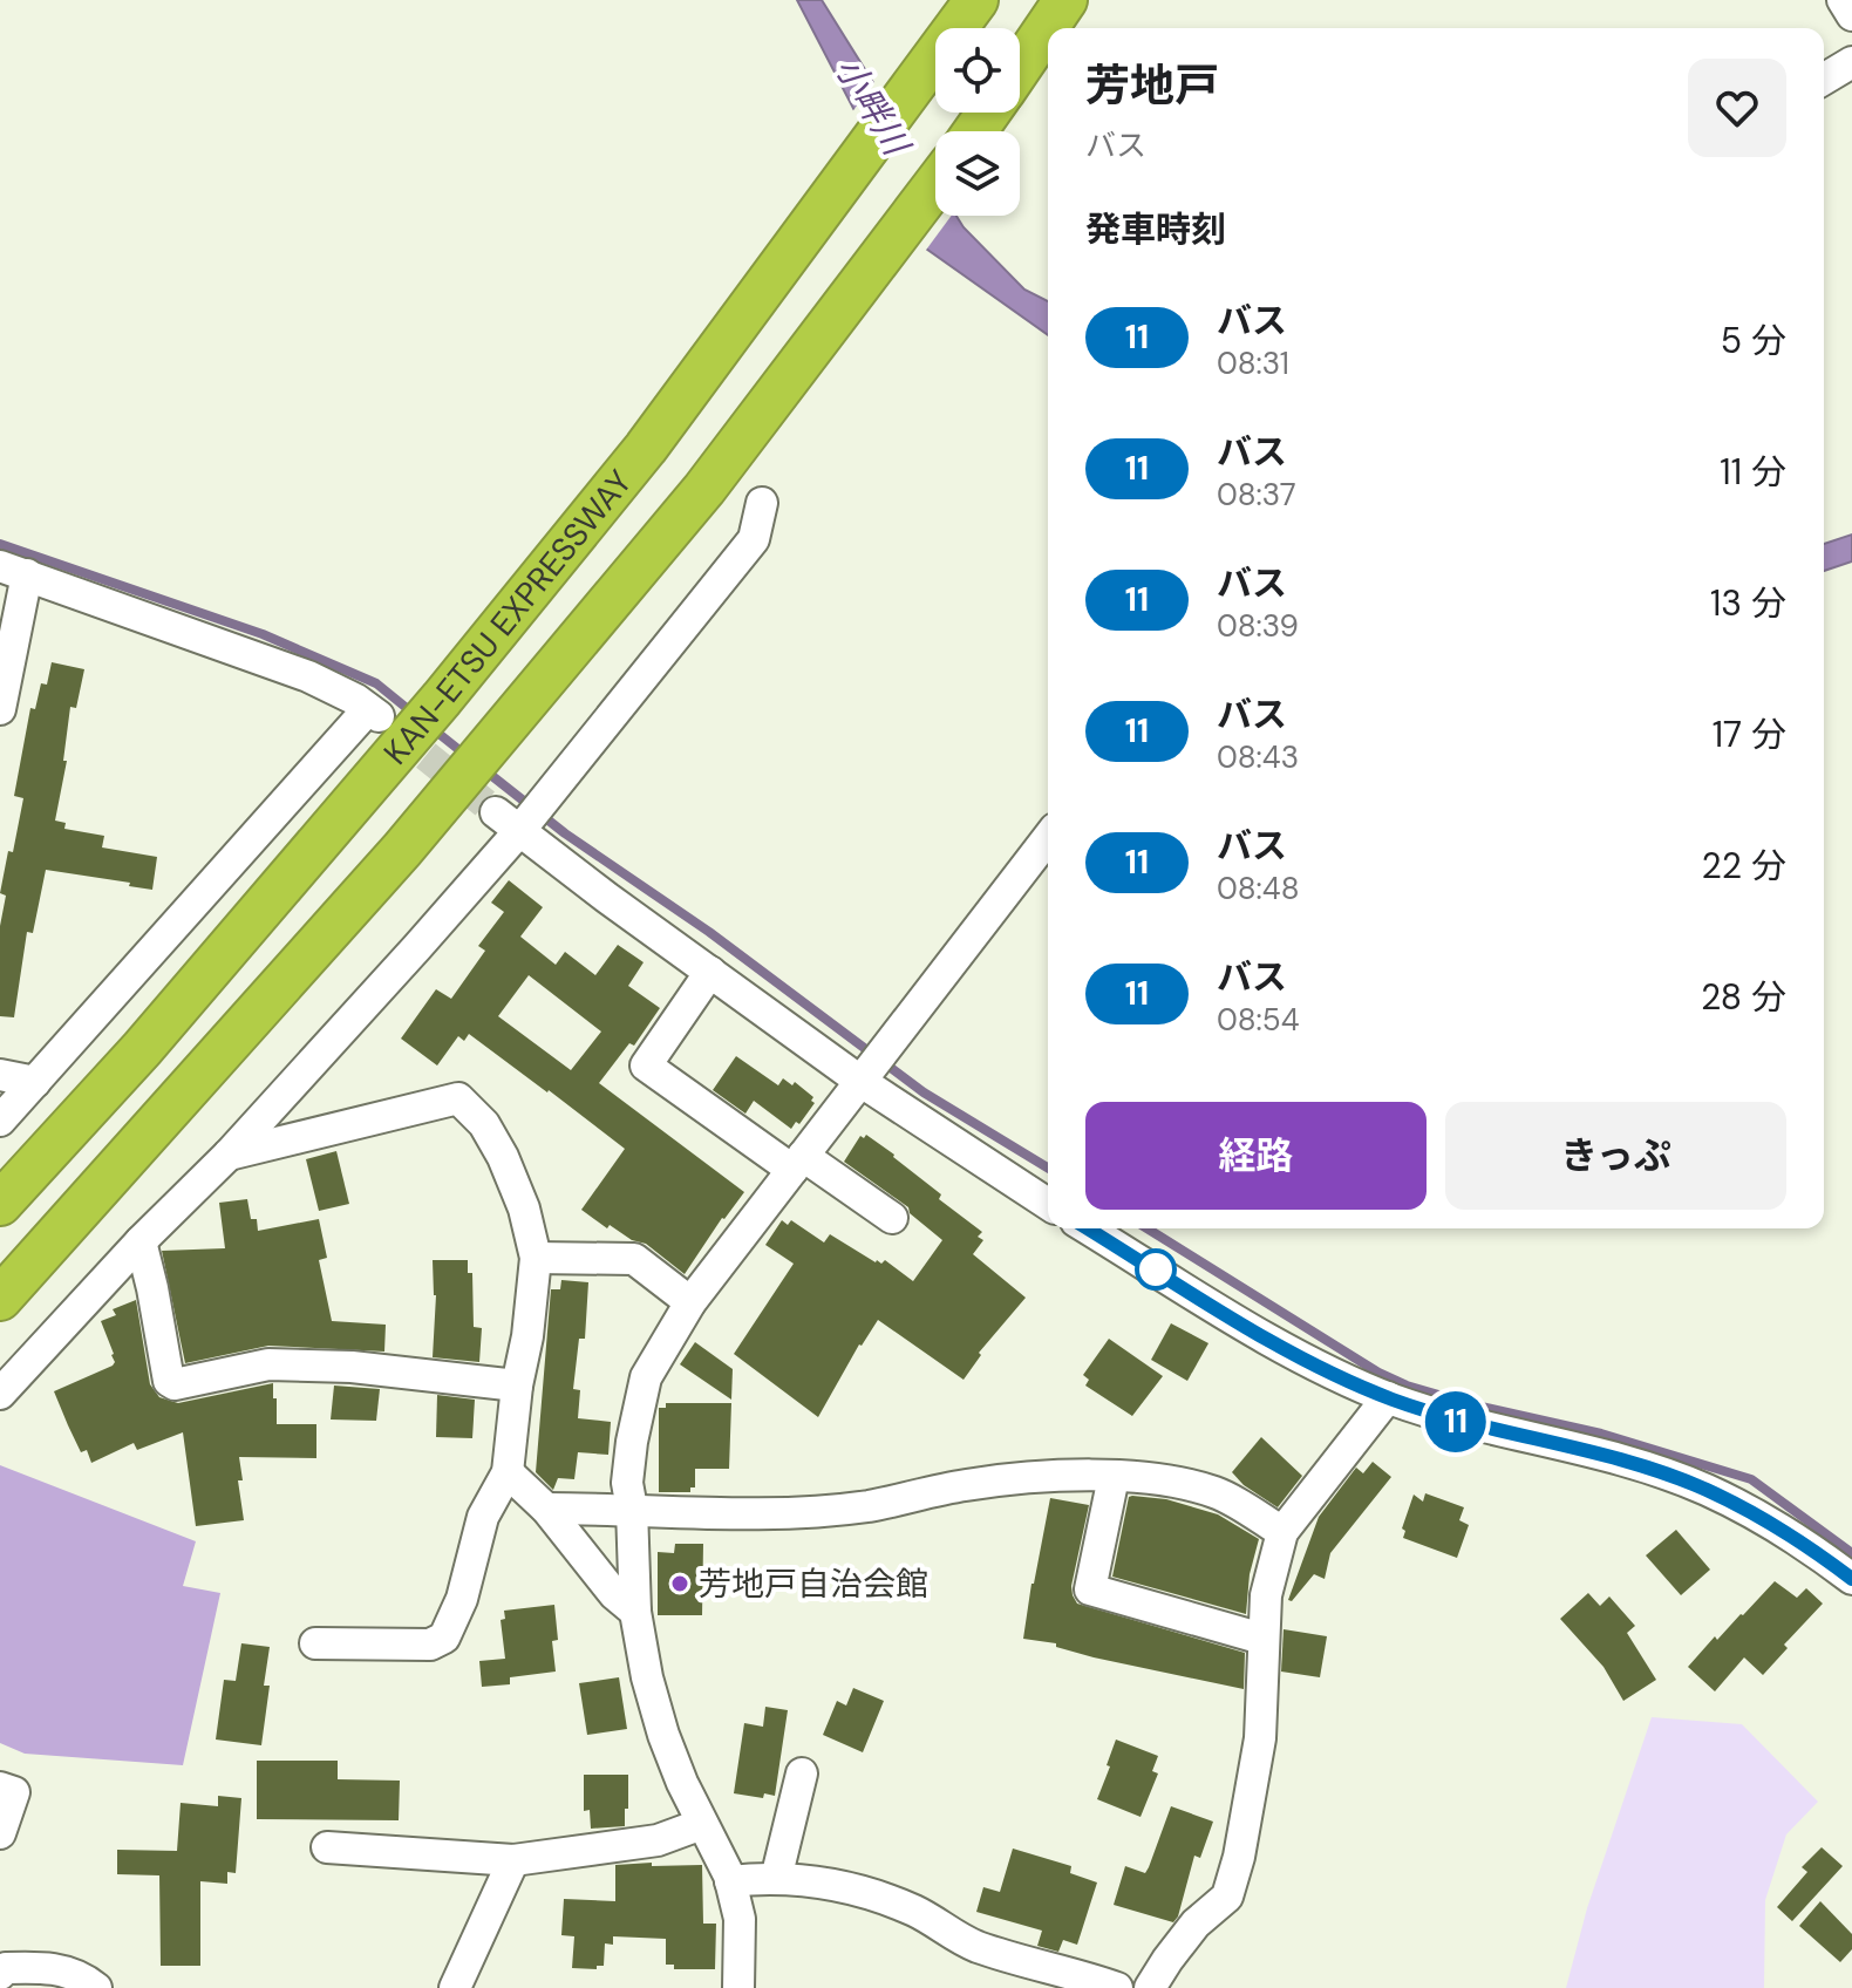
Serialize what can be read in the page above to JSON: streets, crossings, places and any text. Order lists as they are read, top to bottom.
{
  "streets": {
    "highway": ["KAN-ETSU EXPRESSWAY"]
  },
  "water": ["小畔川"],
  "places": ["芳地戸自治会館"],
  "lines": ["bus line 11"],
  "page": {
    "on_map": "11",
    "heading": [
      ["芳地戸", "バス"],
      "発車時刻"
    ],
    "list": [
      {
        "mark": "11",
        "name": "バス",
        "note": "08:31",
        "value": "5 分"
      },
      {
        "mark": "11",
        "name": "バス",
        "note": "08:37",
        "value": "11 分"
      },
      {
        "mark": "11",
        "name": "バス",
        "note": "08:39",
        "value": "13 分"
      },
      {
        "mark": "11",
        "name": "バス",
        "note": "08:43",
        "value": "17 分"
      },
      {
        "mark": "11",
        "name": "バス",
        "note": "08:48",
        "value": "22 分"
      },
      {
        "mark": "11",
        "name": "バス",
        "note": "08:54",
        "value": "28 分"
      }
    ],
    "buttons": ["経路", "きっぷ"]
  }
}
